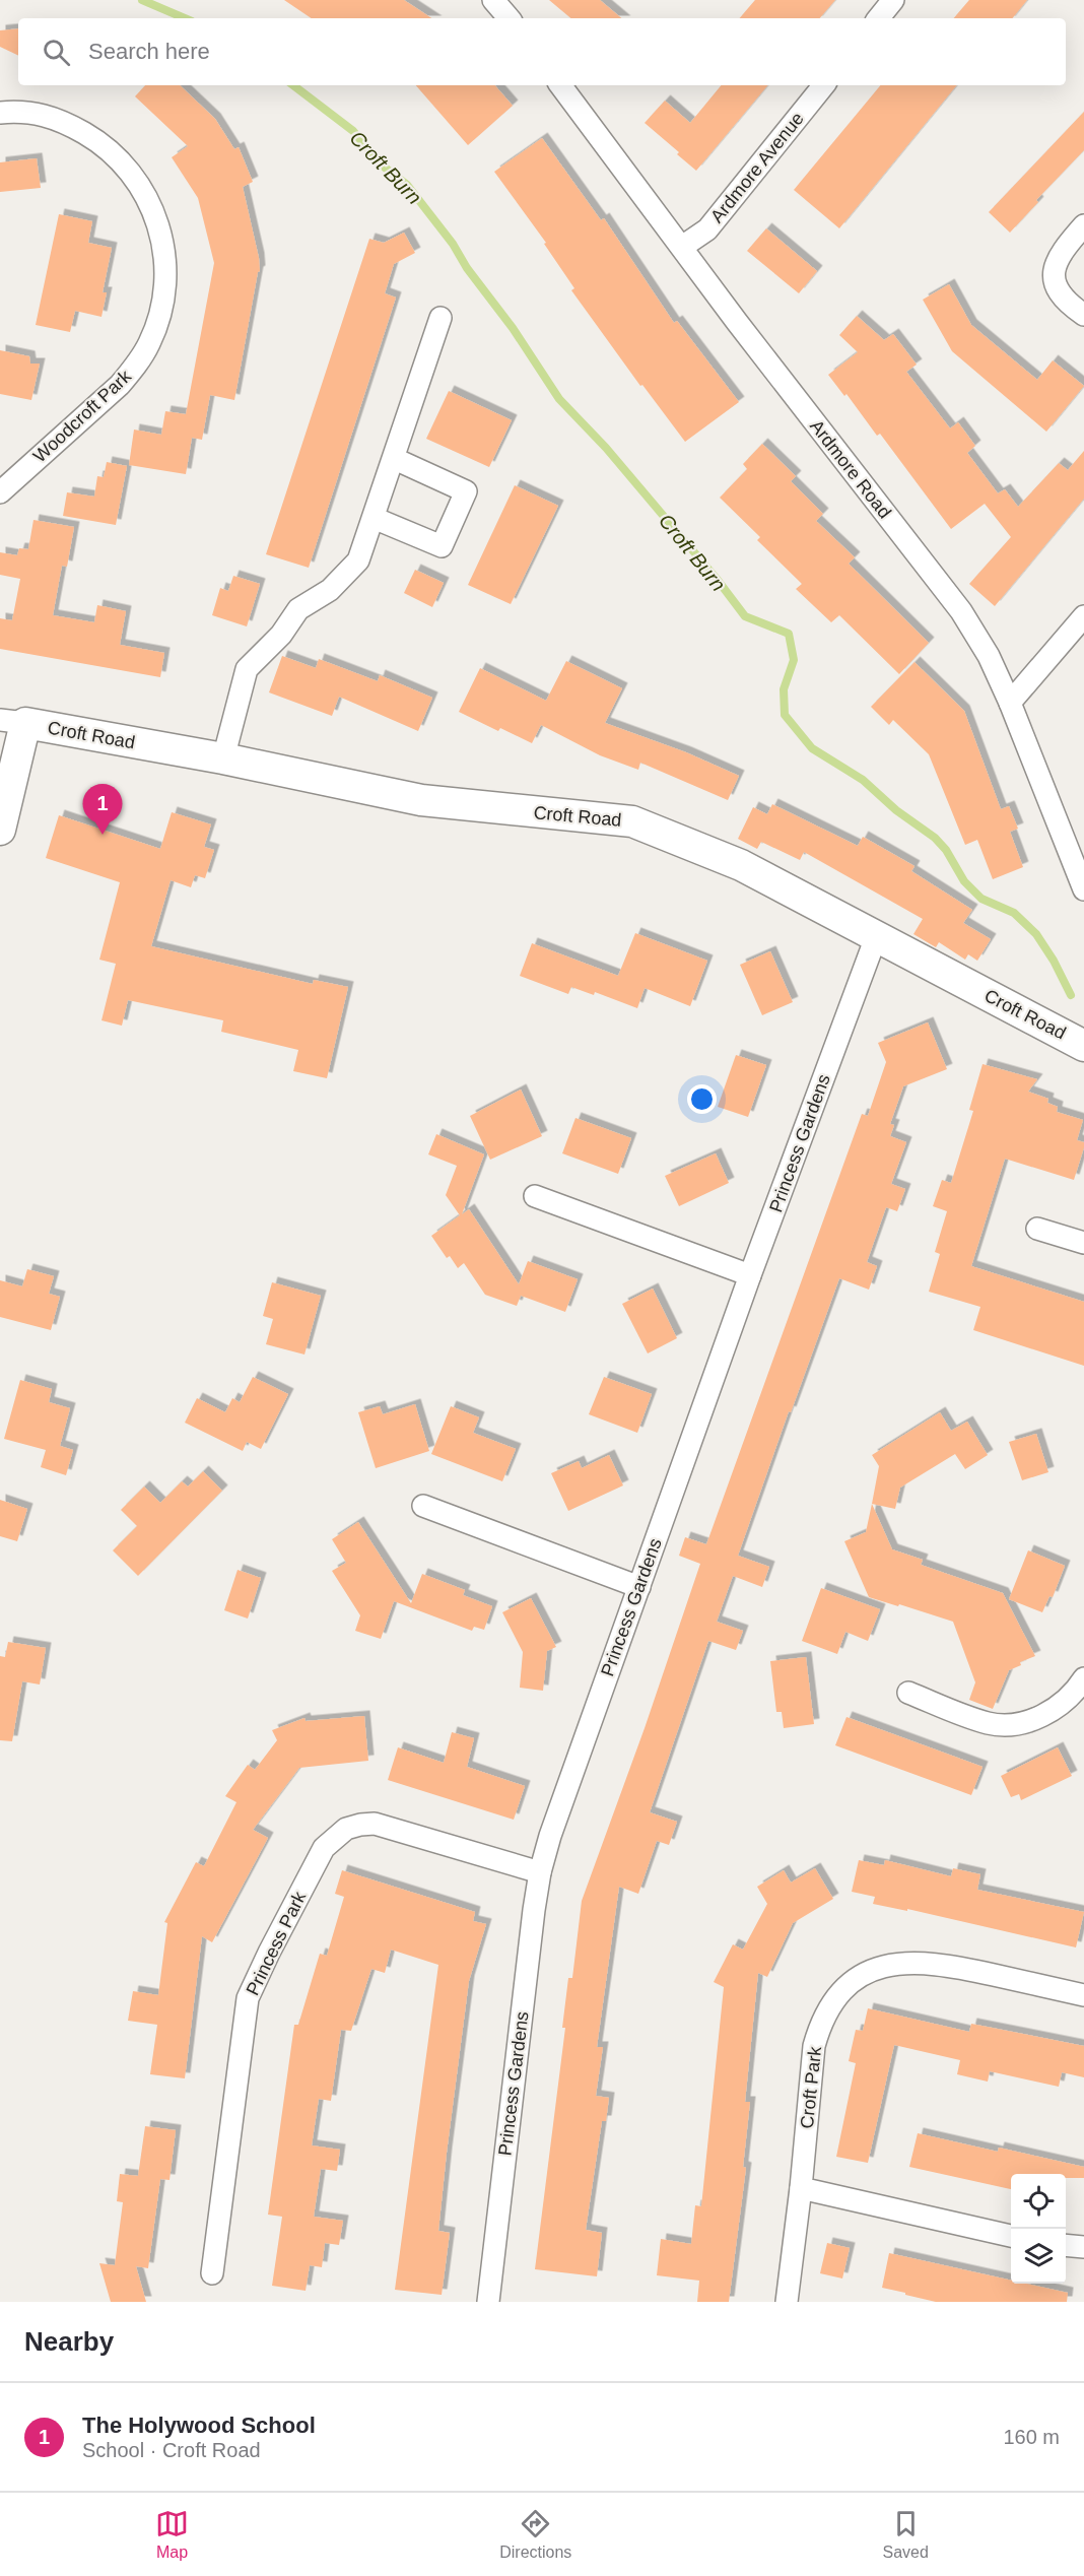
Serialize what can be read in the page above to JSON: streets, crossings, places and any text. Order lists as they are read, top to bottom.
{
  "streets": {
    "street": [
      "Ardmore Avenue",
      "Woodcroft Park",
      "Ardmore Road",
      "Croft Road",
      "Princess Gardens",
      "Princess Park",
      "Croft Park"
    ]
  },
  "crossings": [
    ["Ardmore Avenue", "Ardmore Road"],
    ["Croft Road", "Princess Gardens"],
    ["Princess Gardens", "Princess Park"]
  ],
  "water": ["Croft Burn"],
  "page": {
    "search": "Search here",
    "pins": "1",
    "heading": "Nearby",
    "list": [
      {
        "mark": "1",
        "name": "The Holywood School",
        "note": "School · Croft Road",
        "value": "160 m"
      }
    ],
    "nav": ["Map", "Directions", "Saved"]
  }
}
